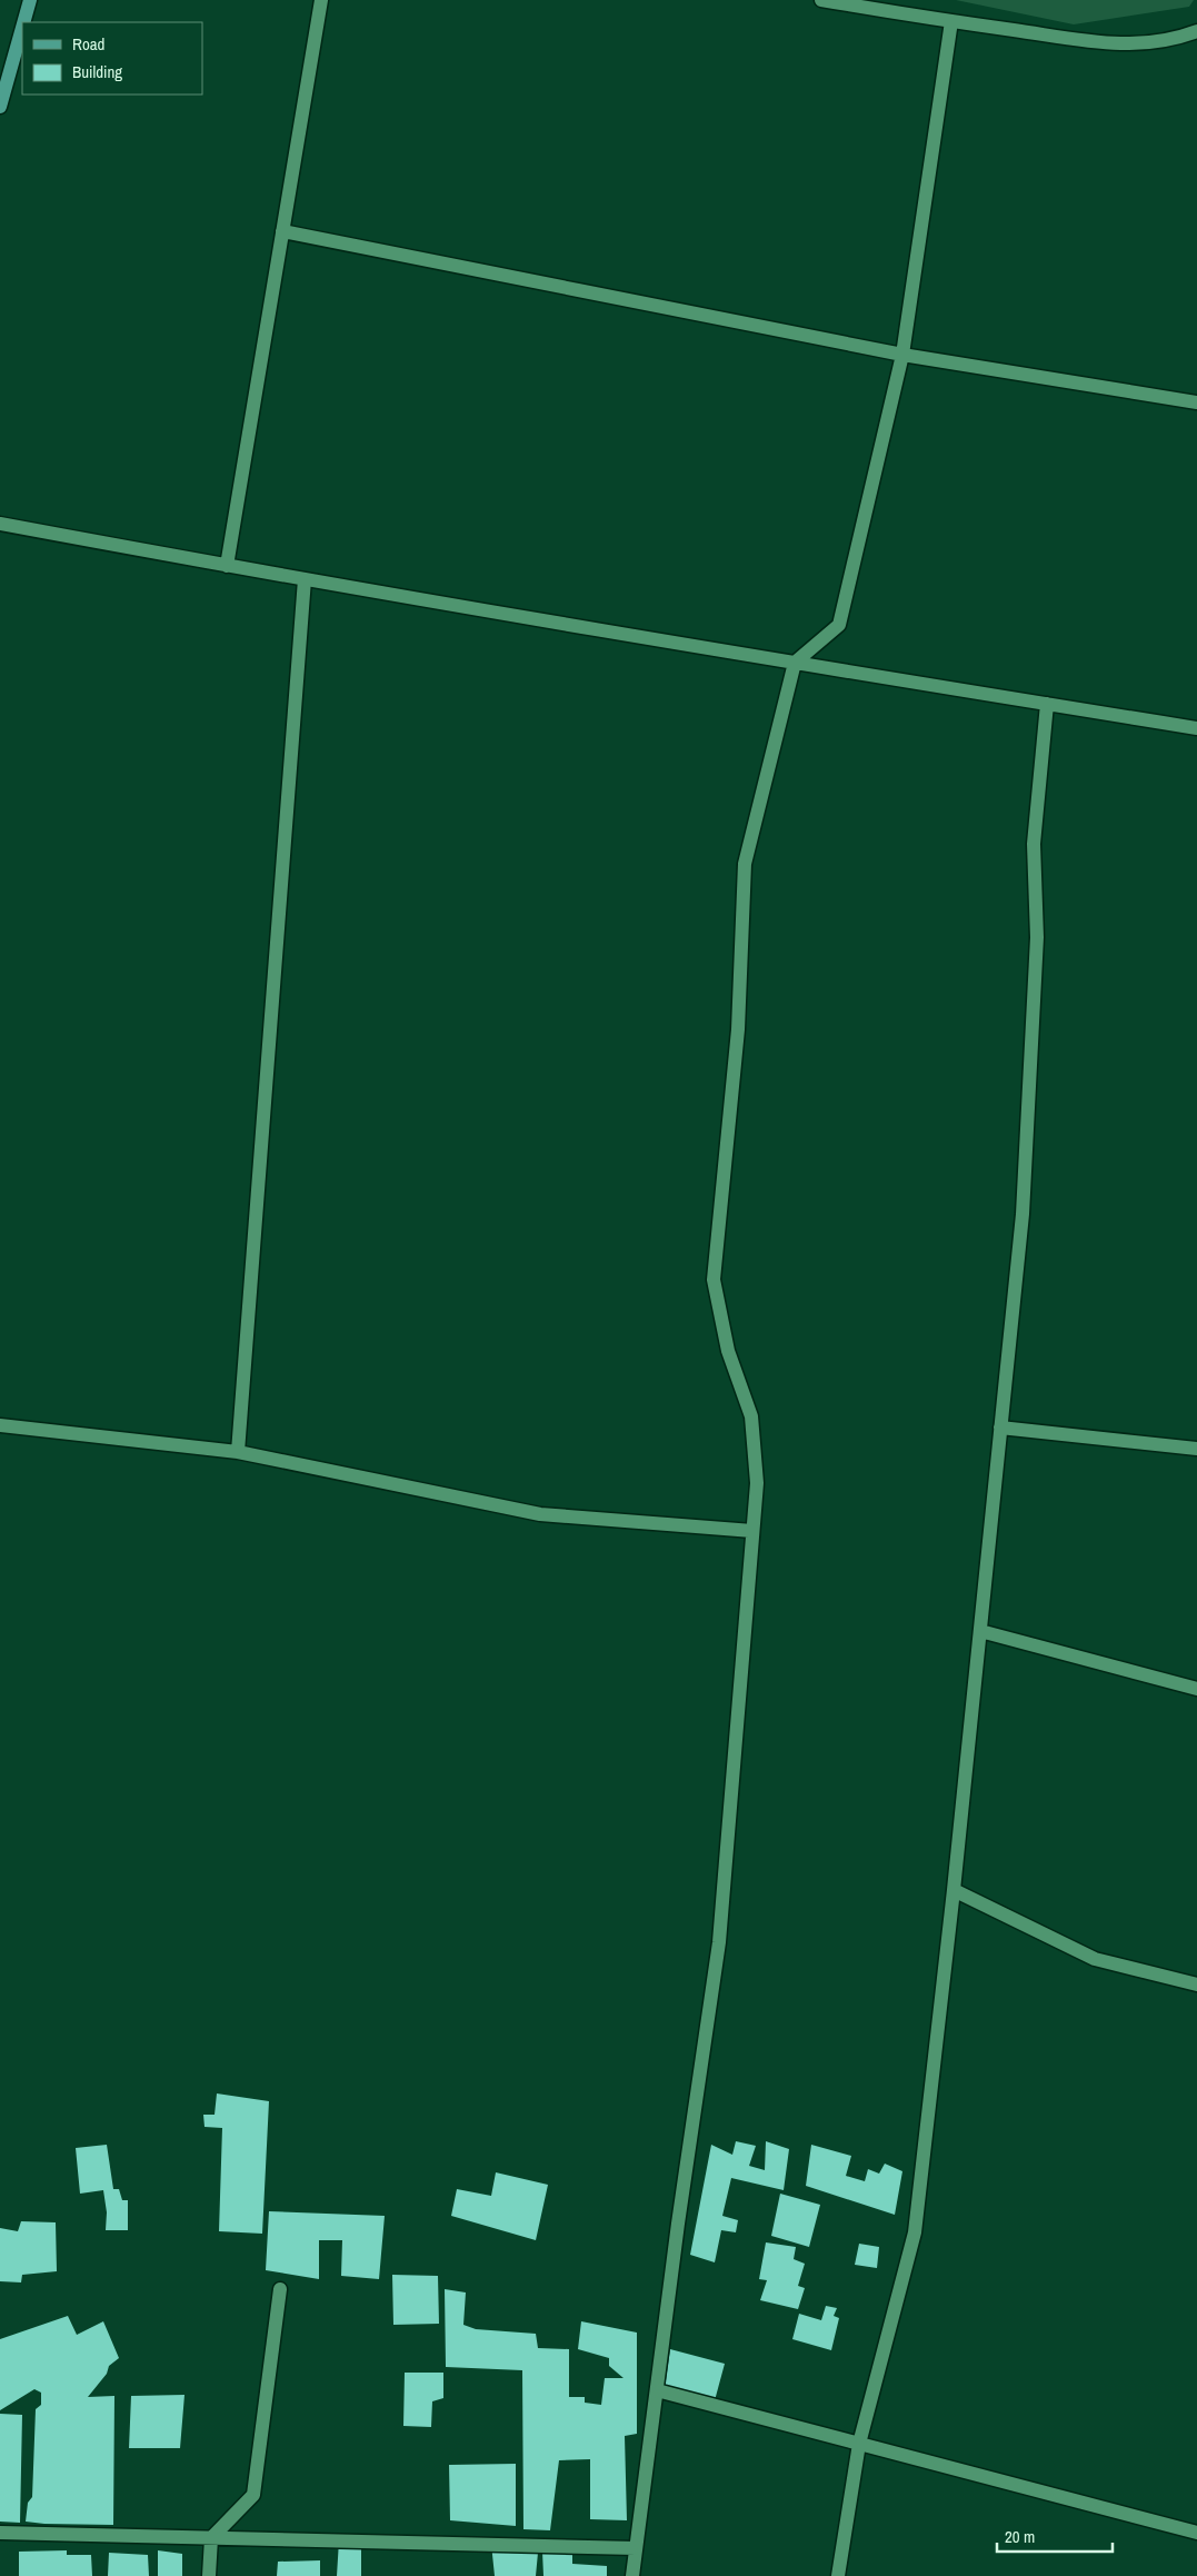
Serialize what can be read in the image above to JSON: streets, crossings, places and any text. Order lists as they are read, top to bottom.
{
  "legend": ["Road", "Building"],
  "scale_bar": "20 m"
}
